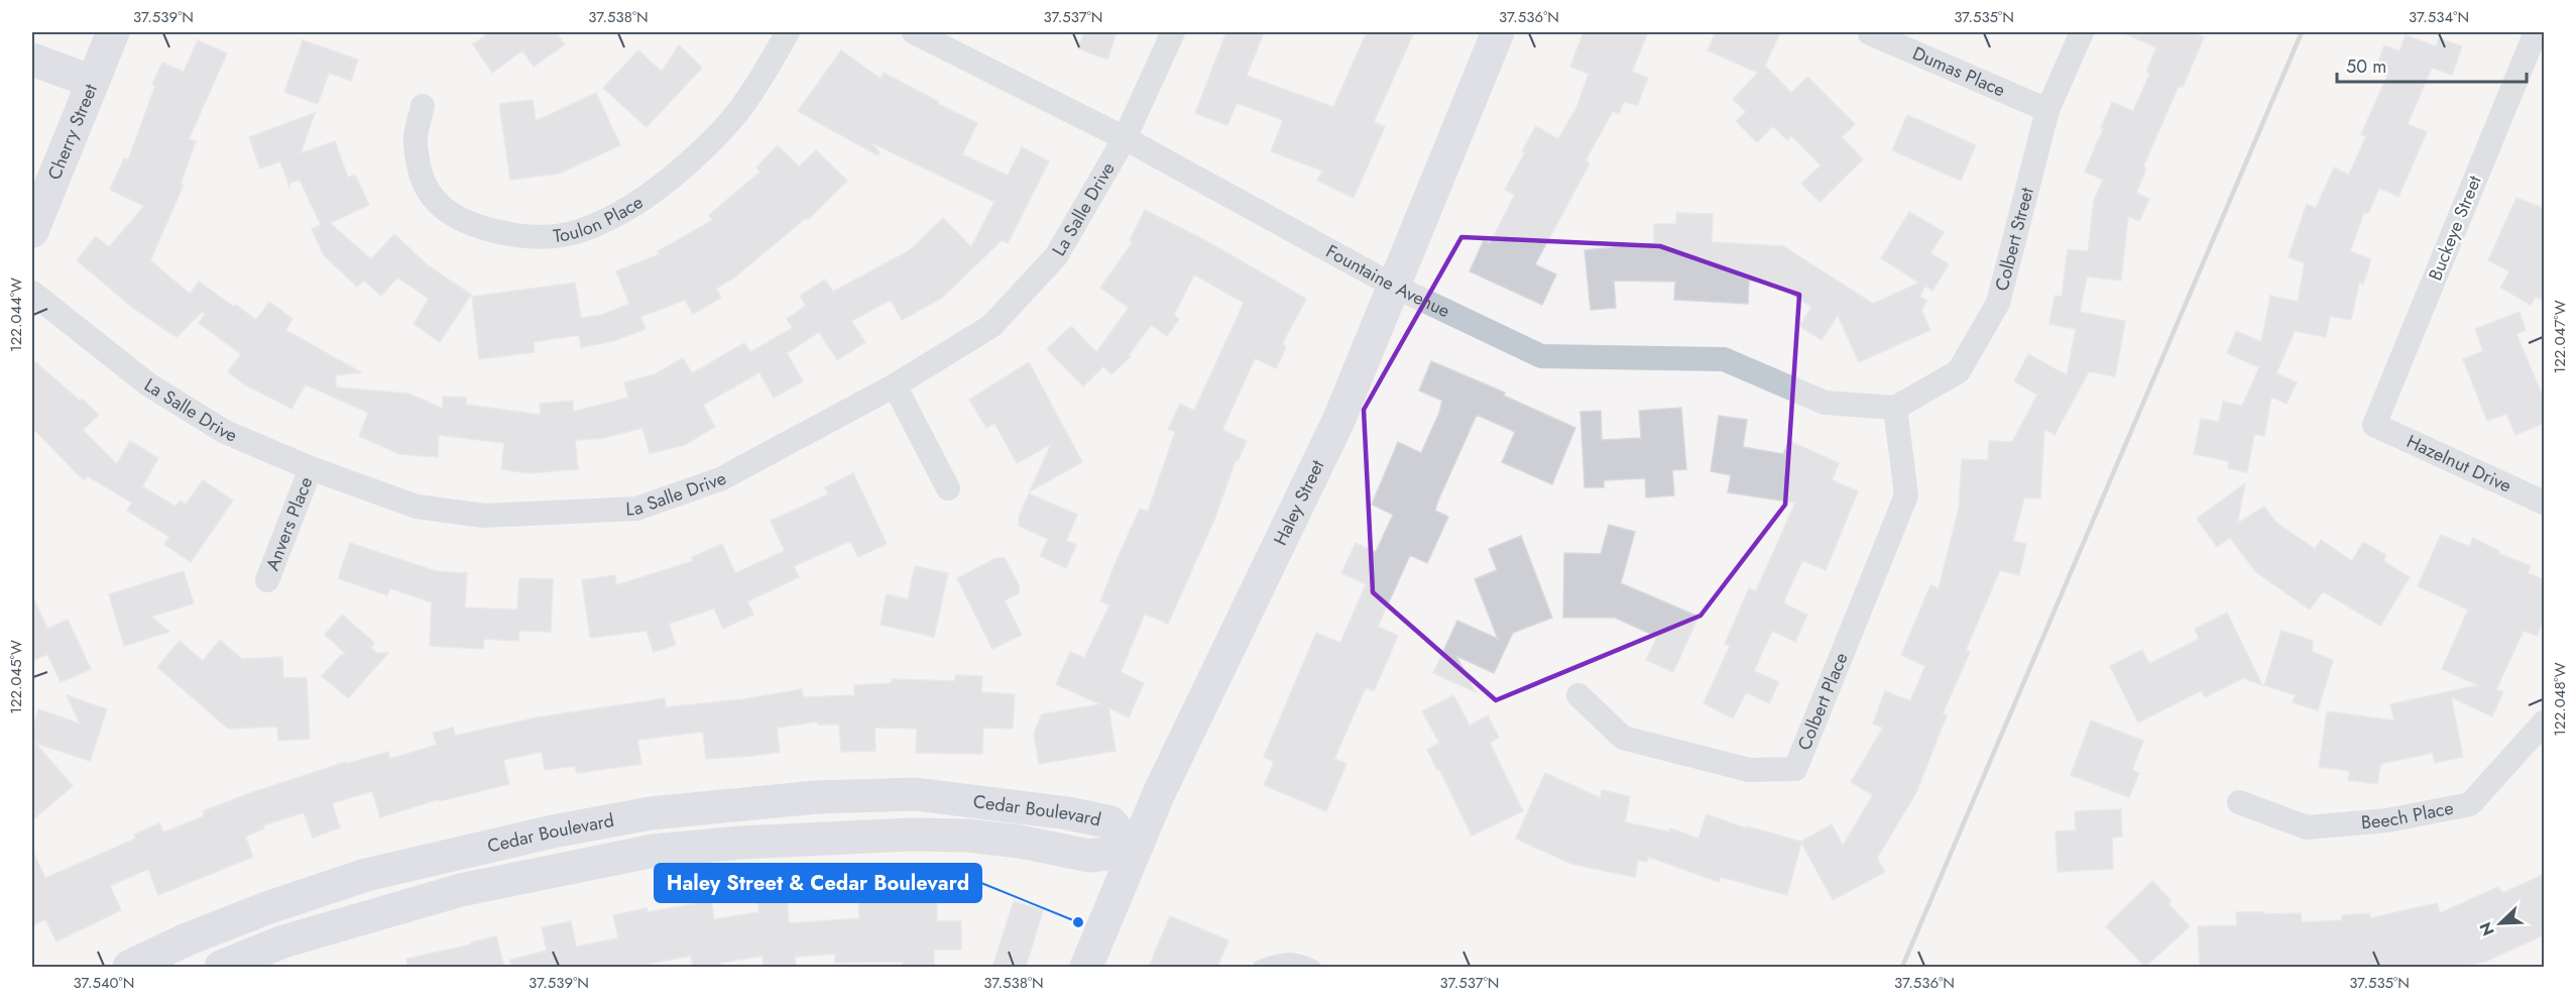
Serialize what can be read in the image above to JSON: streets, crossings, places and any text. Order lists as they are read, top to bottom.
{
  "streets": {
    "street": [
      "Dumas Place",
      "Cherry Street",
      "La Salle Drive",
      "Toulon Place",
      "Buckeye Street",
      "Colbert Street",
      "Fountaine Avenue",
      "Hazelnut Drive",
      "Haley Street",
      "Anvers Place",
      "Colbert Place",
      "Cedar Boulevard",
      "Beech Place"
    ]
  },
  "crossings": [
    ["Dumas Place", "Colbert Street"],
    ["La Salle Drive", "Fountaine Avenue"],
    ["La Salle Drive", "Anvers Place"],
    ["Buckeye Street", "Hazelnut Drive"],
    ["Colbert Street", "Fountaine Avenue"],
    ["Colbert Street", "Colbert Place"],
    ["Fountaine Avenue", "Haley Street"],
    ["Fountaine Avenue", "Colbert Place"],
    ["Haley Street", "Cedar Boulevard"]
  ],
  "places": ["Haley Street & Cedar Boulevard"],
  "scale_bar": "50 m",
  "north": "bottom left",
  "coordinates": [
    "37.539°N",
    "37.538°N",
    "37.537°N",
    "37.536°N",
    "37.535°N",
    "37.534°N",
    "122.044°W",
    "122.047°W",
    "122.045°W",
    "122.048°W",
    "37.540°N"
  ]
}
